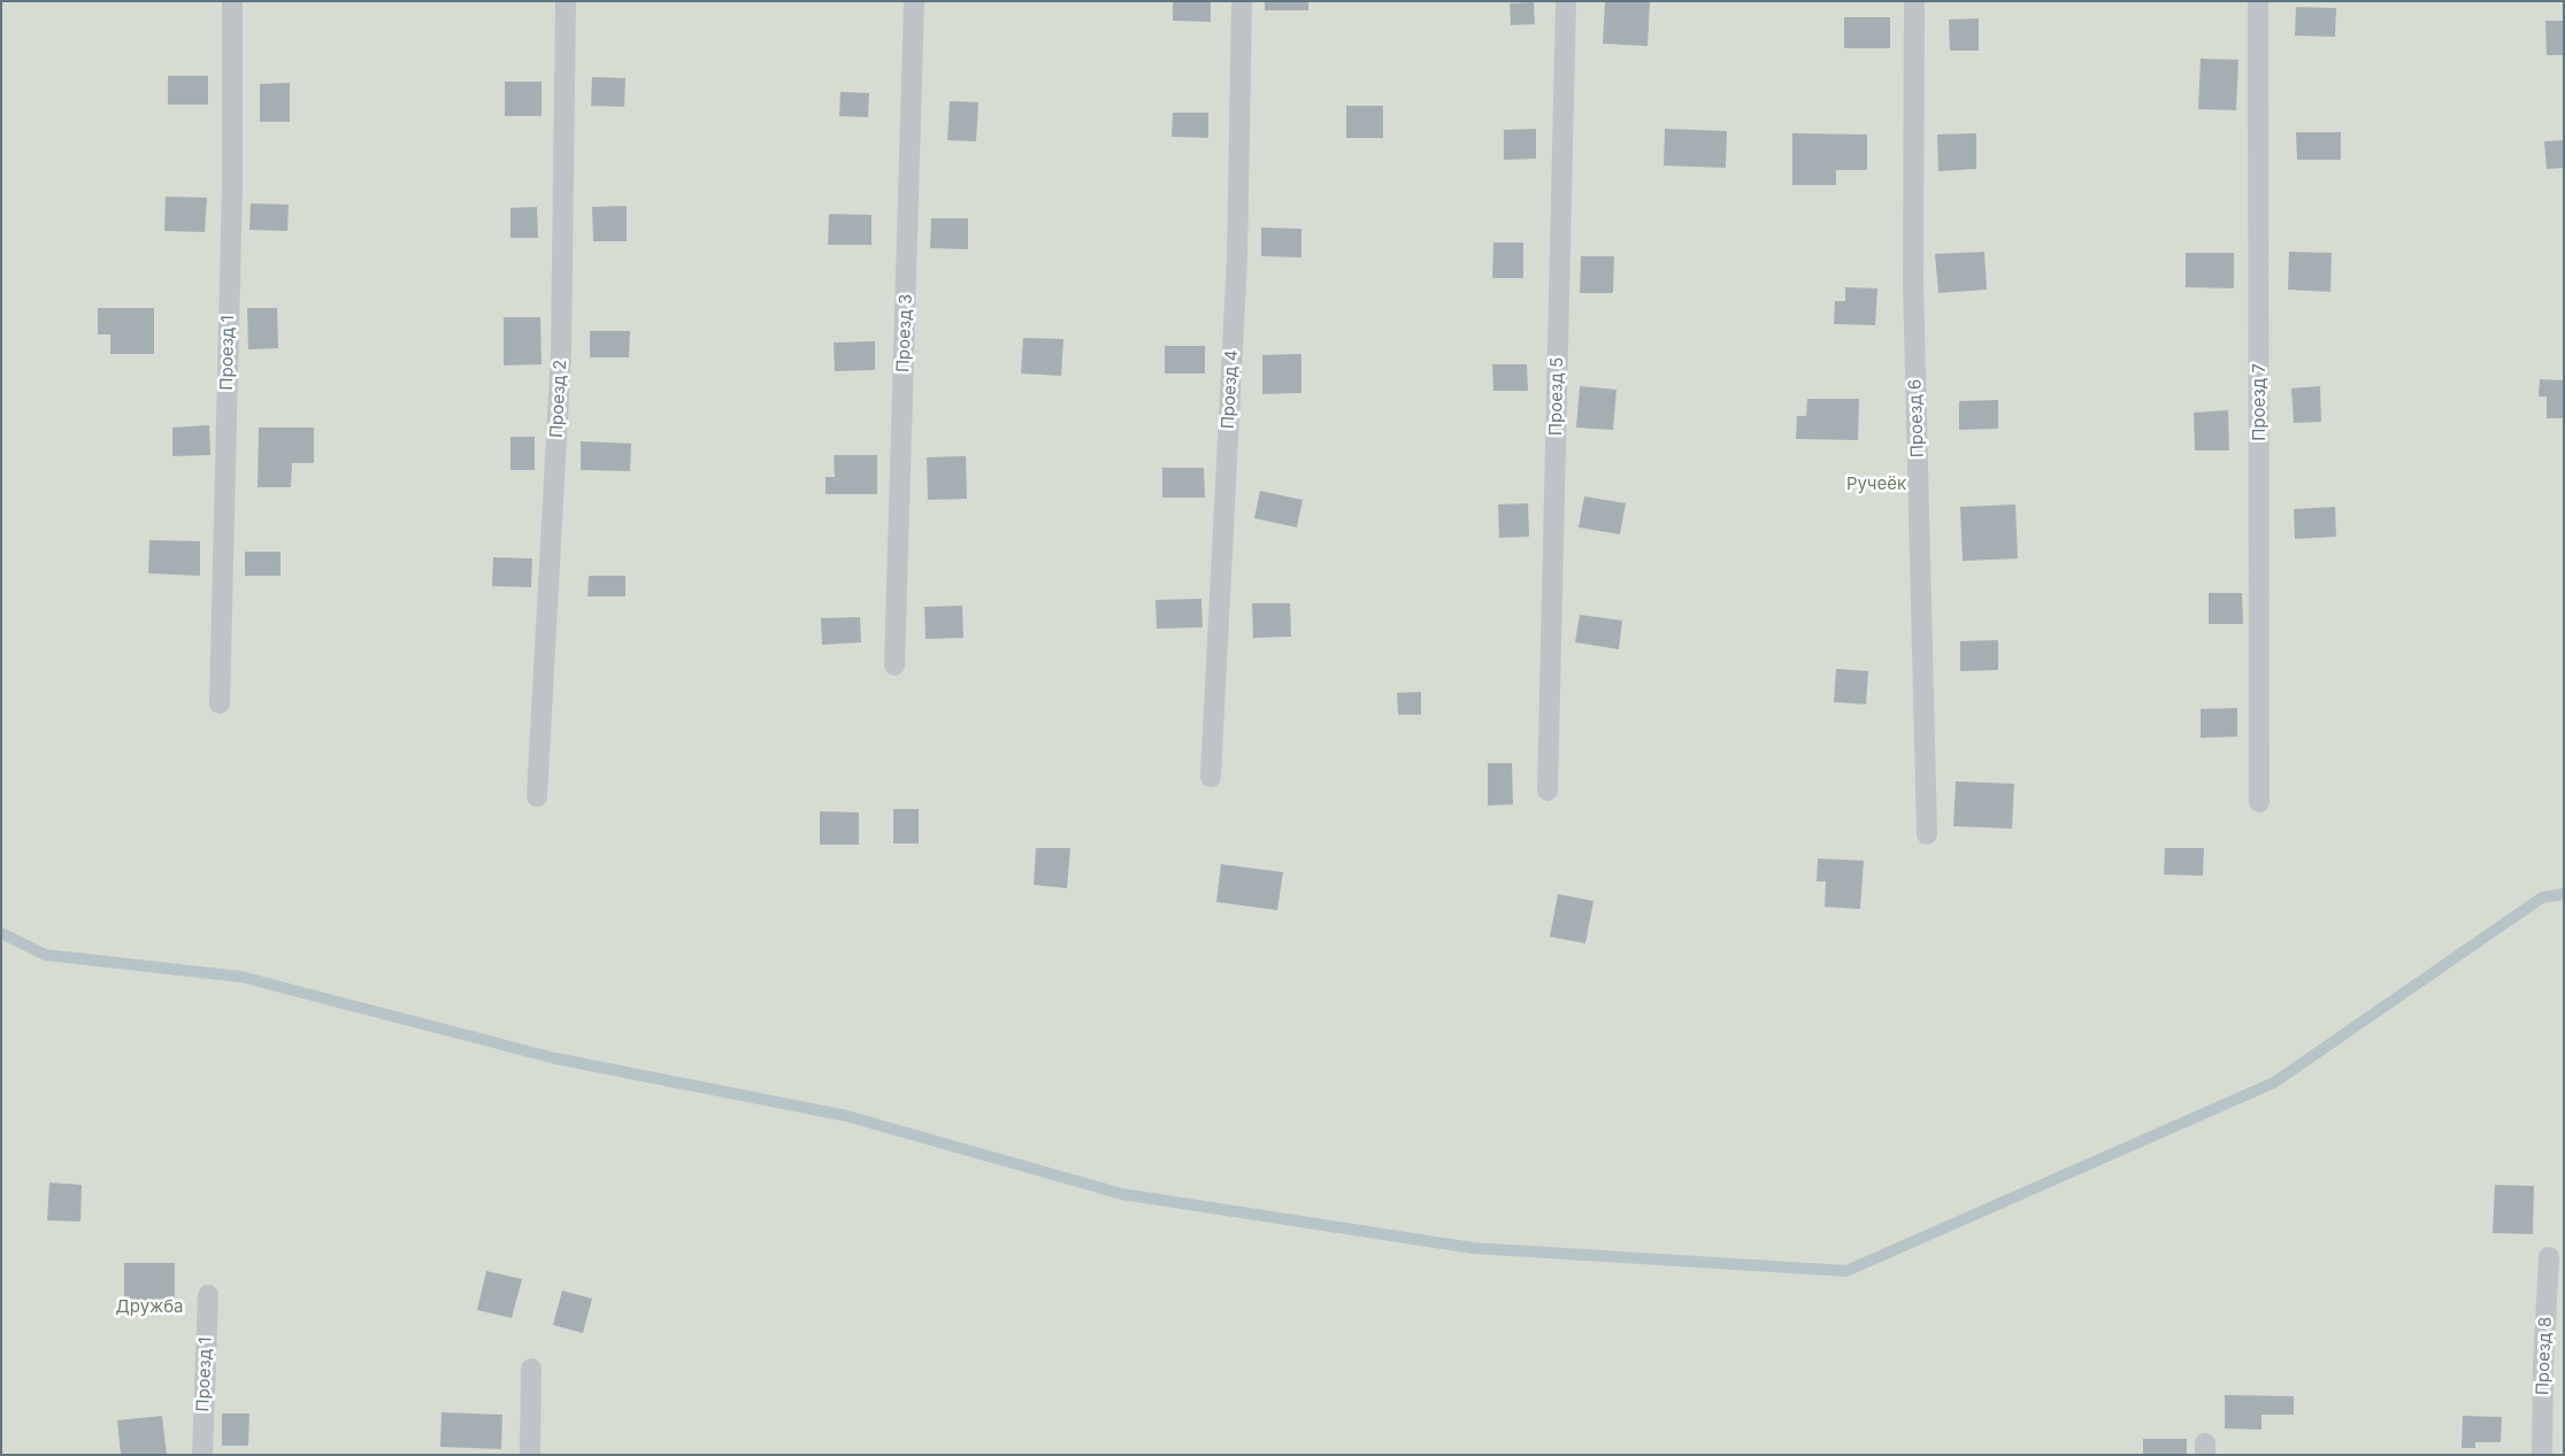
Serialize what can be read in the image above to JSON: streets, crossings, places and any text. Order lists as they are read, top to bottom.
{
  "streets": {
    "lane": [
      "Проезд 3",
      "Проезд 1",
      "Проезд 4",
      "Проезд 5",
      "Проезд 2",
      "Проезд 7",
      "Проезд 6",
      "Проезд 8"
    ]
  },
  "parks": ["Ручеёк", "Дружба"]
}
